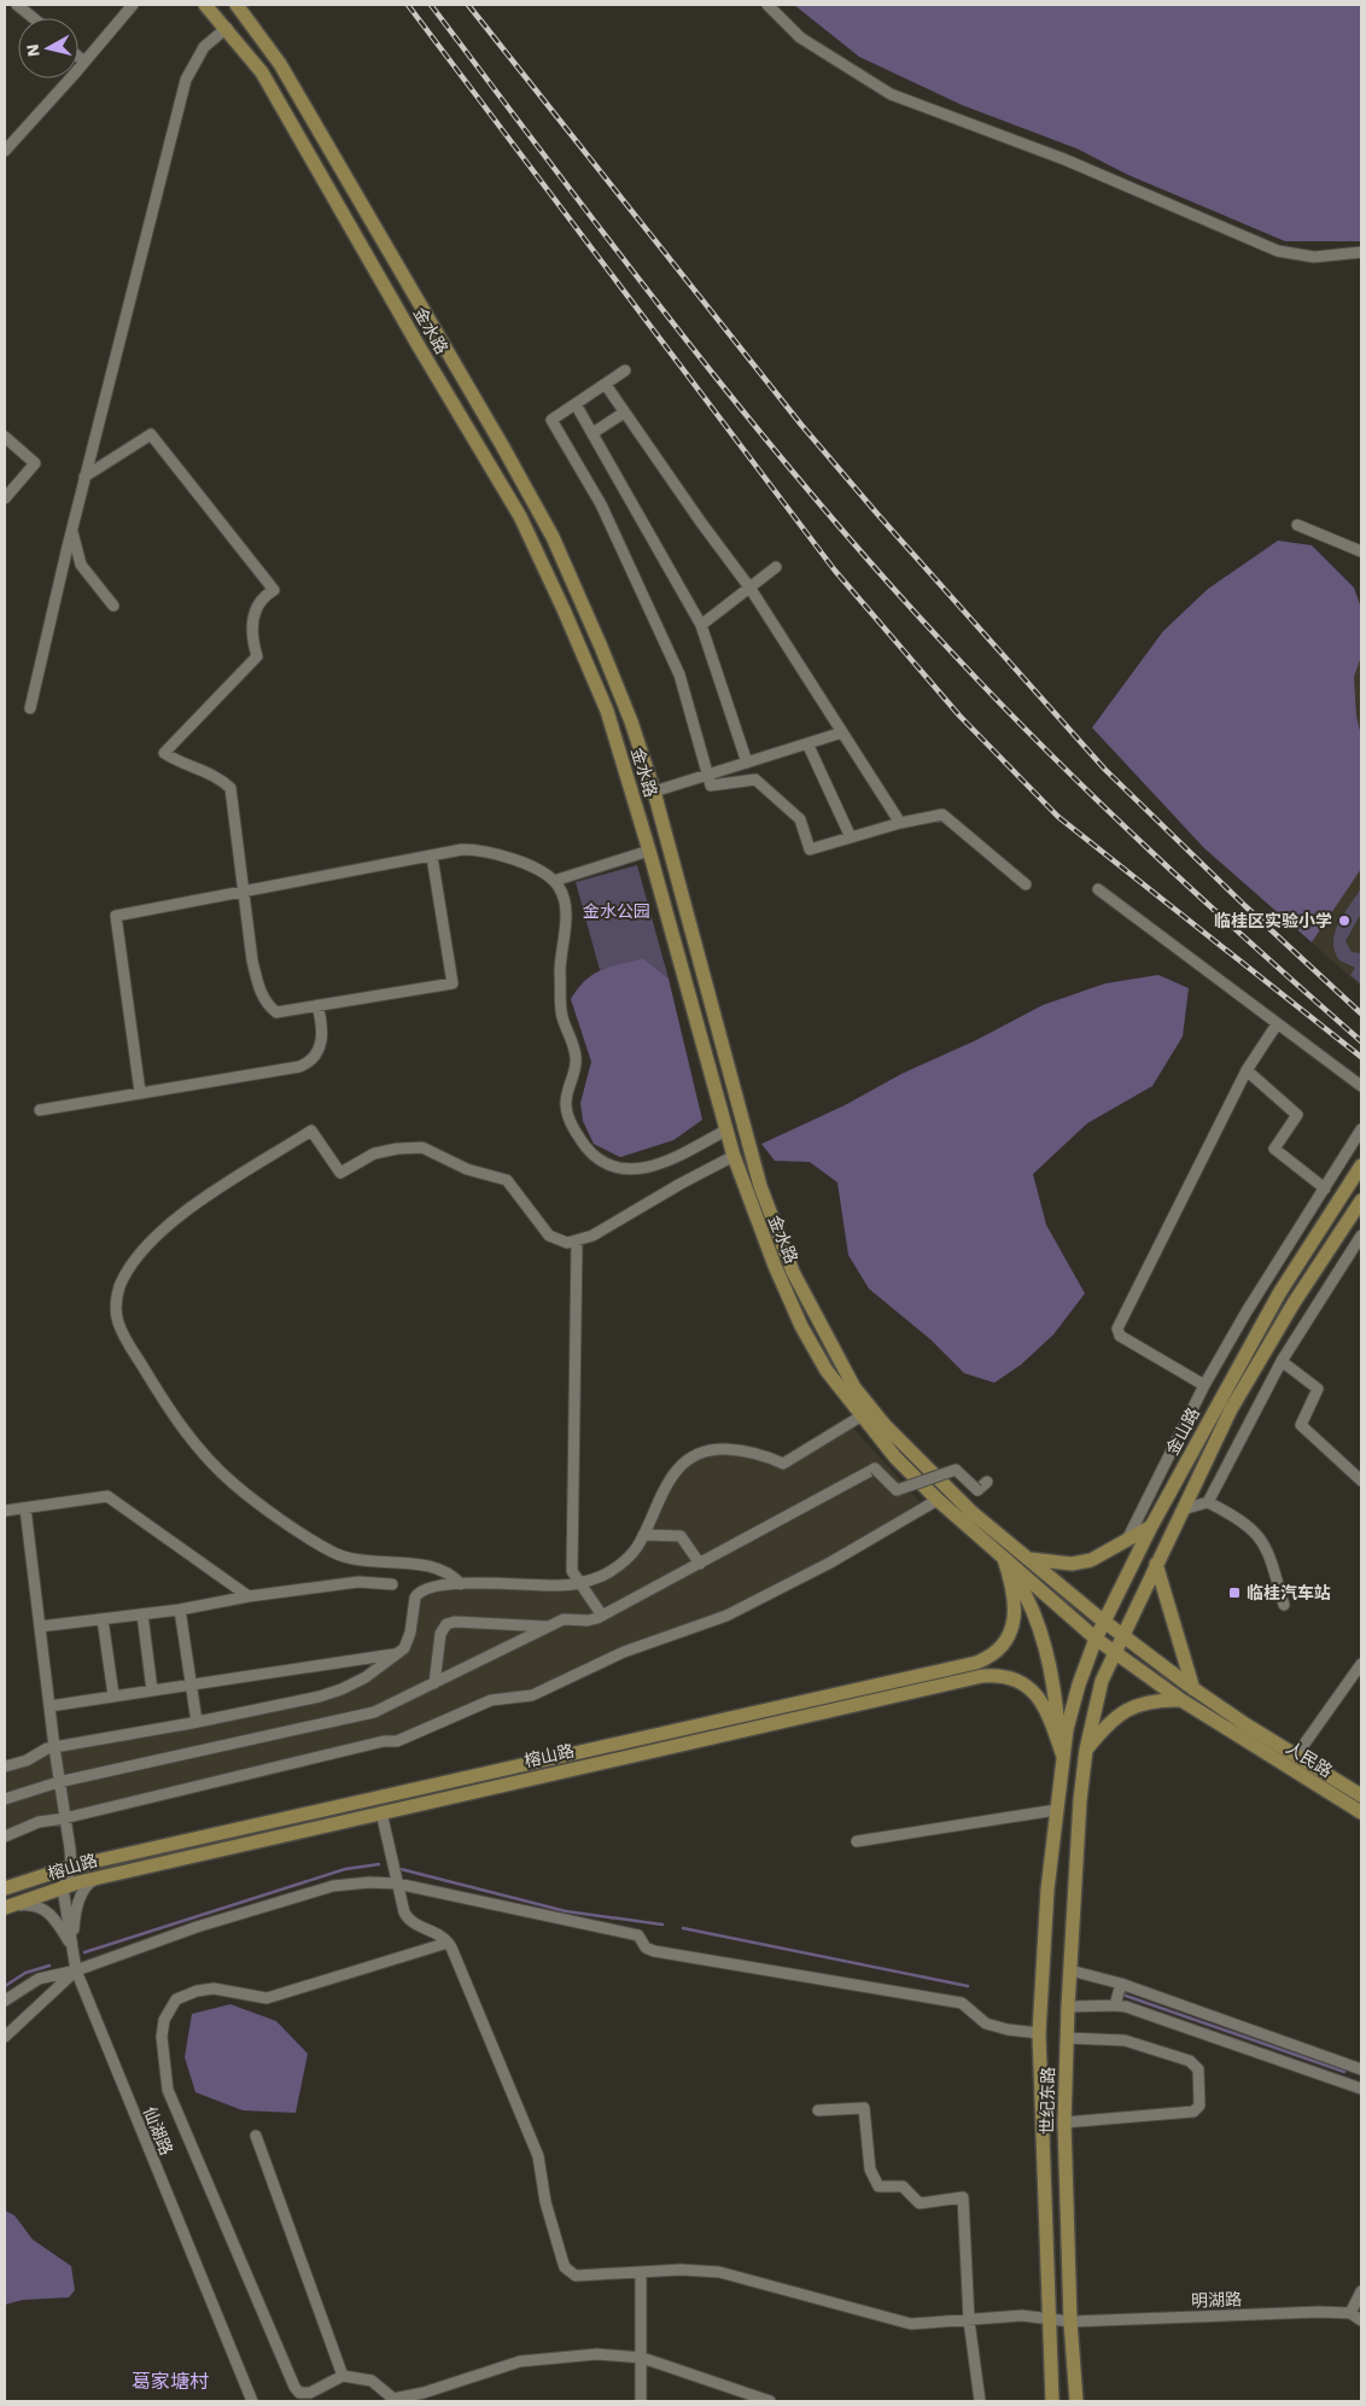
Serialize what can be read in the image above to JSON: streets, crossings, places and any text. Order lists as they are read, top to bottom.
{
  "streets": {
    "main road": [
      "金水路",
      "金山路",
      "榕山路",
      "人民路",
      "世纪东路"
    ],
    "street": ["仙湖路", "明湖路"]
  },
  "crossings": [
    ["金水路", "金山路"],
    ["金水路", "榕山路"],
    ["金水路", "人民路"],
    ["金山路", "榕山路"],
    ["金山路", "世纪东路"],
    ["榕山路", "世纪东路"],
    ["榕山路", "仙湖路"],
    ["世纪东路", "明湖路"]
  ],
  "districts": ["葛家塘村"],
  "parks": ["金水公园"],
  "places": {
    "other": ["临桂区实验小学"],
    "transit": ["临桂汽车站"]
  },
  "north": "left"
}
